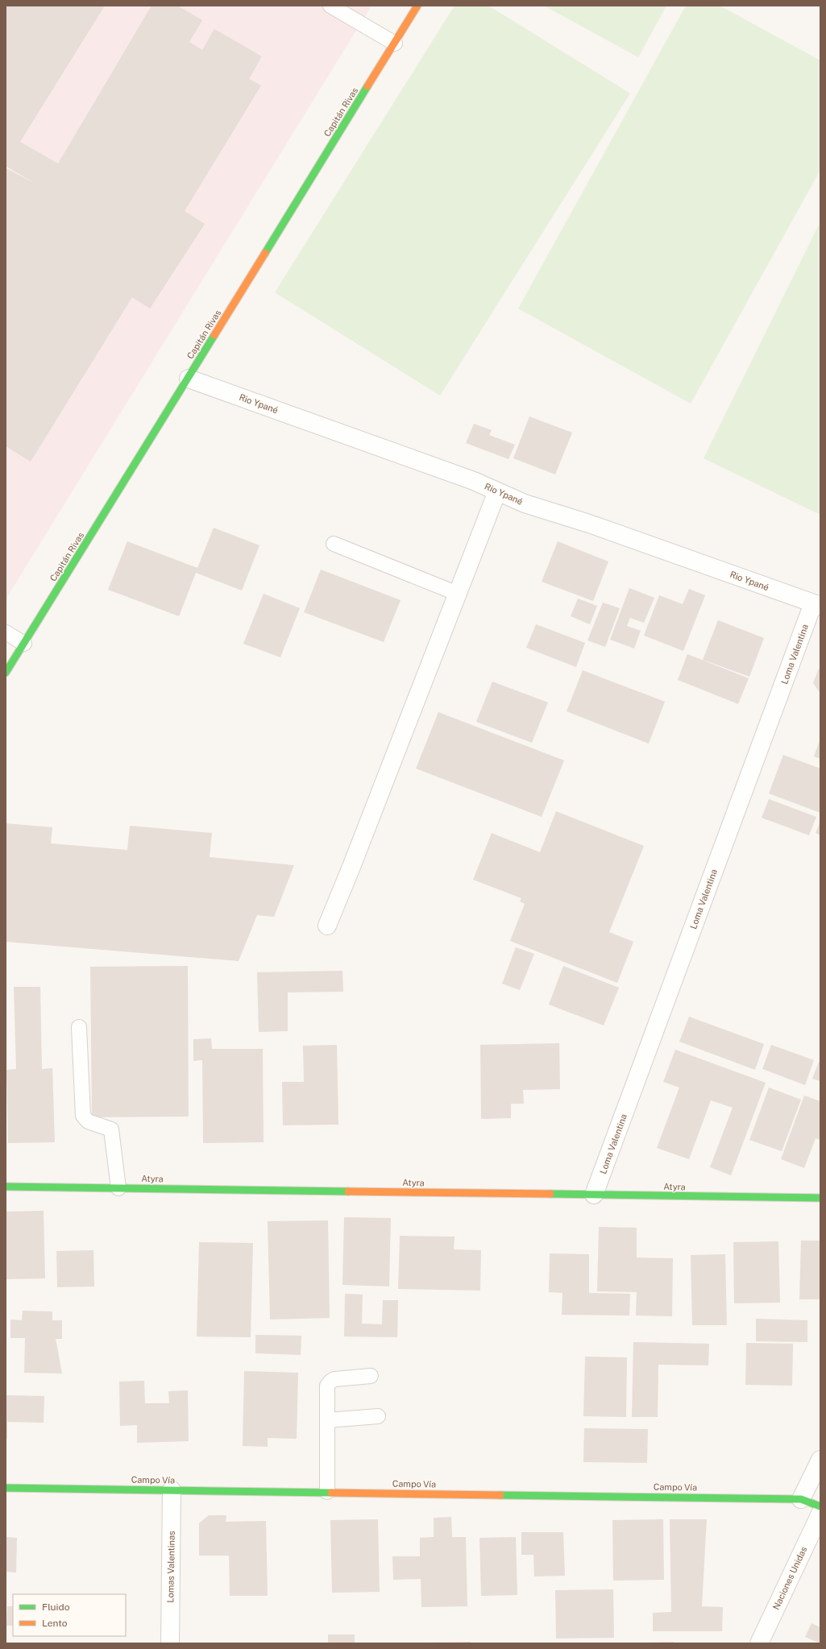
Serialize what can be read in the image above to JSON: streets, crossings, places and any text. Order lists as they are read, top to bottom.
{
  "streets": {
    "street": [
      "Capitán Rivas",
      "Rio Ypané",
      "Loma Valentina",
      "Atyra",
      "Campo Vía",
      "Lomas Valentinas",
      "Naciones Unidas"
    ]
  },
  "crossings": [
    ["Capitán Rivas", "Rio Ypané"],
    ["Rio Ypané", "Loma Valentina"],
    ["Loma Valentina", "Atyra"],
    ["Campo Vía", "Lomas Valentinas"]
  ],
  "legend": ["Fluido", "Lento"]
}
